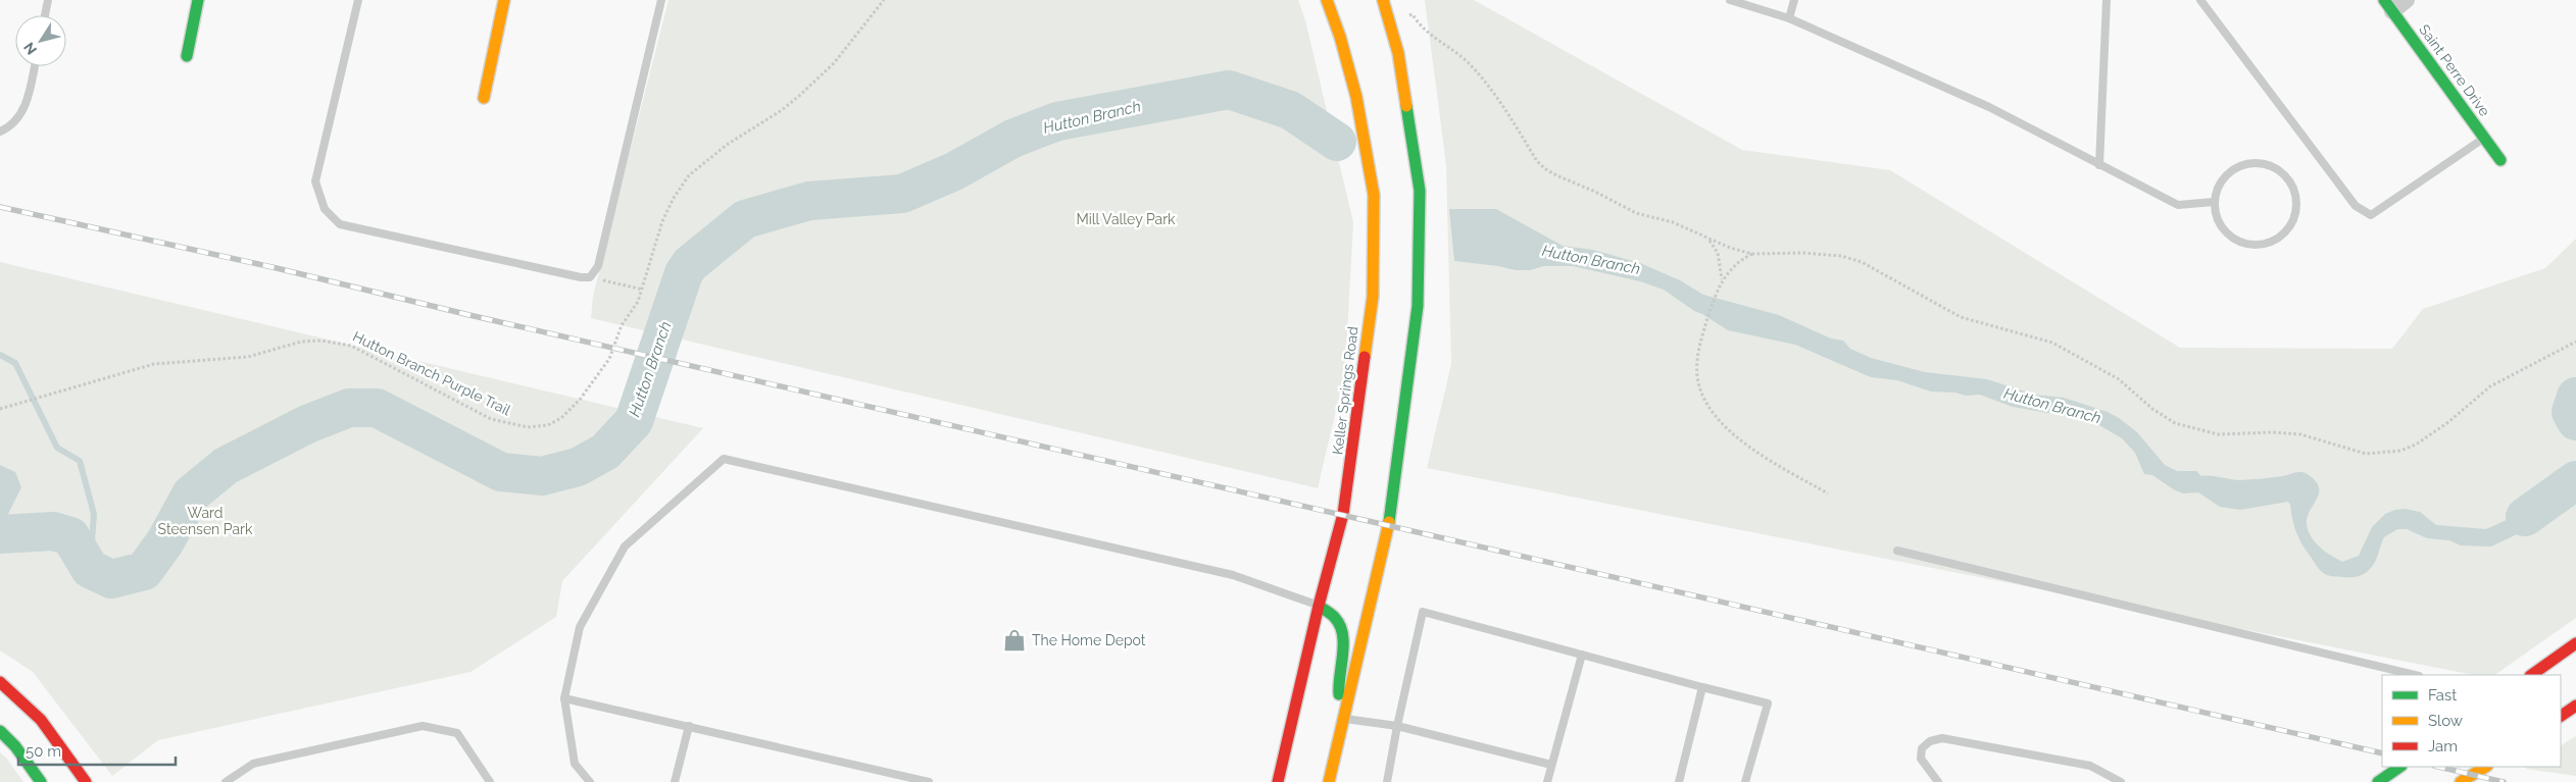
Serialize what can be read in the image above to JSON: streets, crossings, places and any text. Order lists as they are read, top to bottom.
{
  "streets": {
    "main road": ["Saint Perre Drive", "Keller Springs Road"],
    "path": ["Hutton Branch Purple Trail"]
  },
  "water": ["Hutton Branch"],
  "parks": ["Mill Valley Park", "Ward Steensen Park"],
  "places": {
    "shop": ["The Home Depot"]
  },
  "legend": ["Fast", "Slow", "Jam"],
  "scale_bar": "50 m",
  "north": "bottom left"
}
